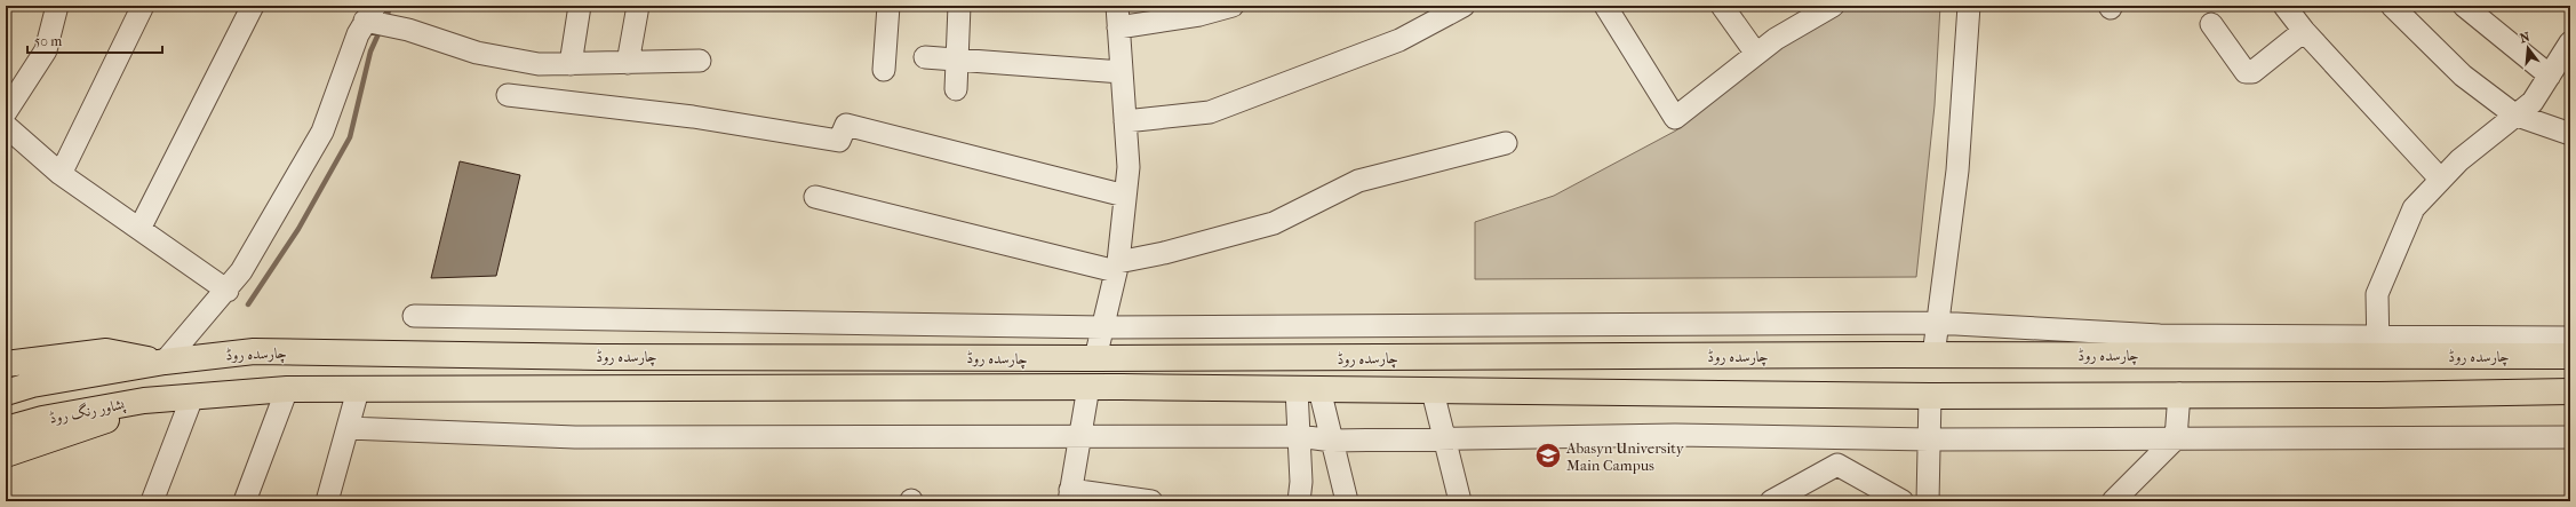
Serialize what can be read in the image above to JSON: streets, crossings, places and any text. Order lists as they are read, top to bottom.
{
  "streets": {
    "highway": ["چارسدہ روڈ", "پشاور رنگ روڈ"]
  },
  "crossings": [
    ["چارسدہ روڈ", "پشاور رنگ روڈ"]
  ],
  "places": {
    "school or university": ["Abasyn University Main Campus"]
  },
  "scale_bar": "50 m",
  "north": "top"
}
